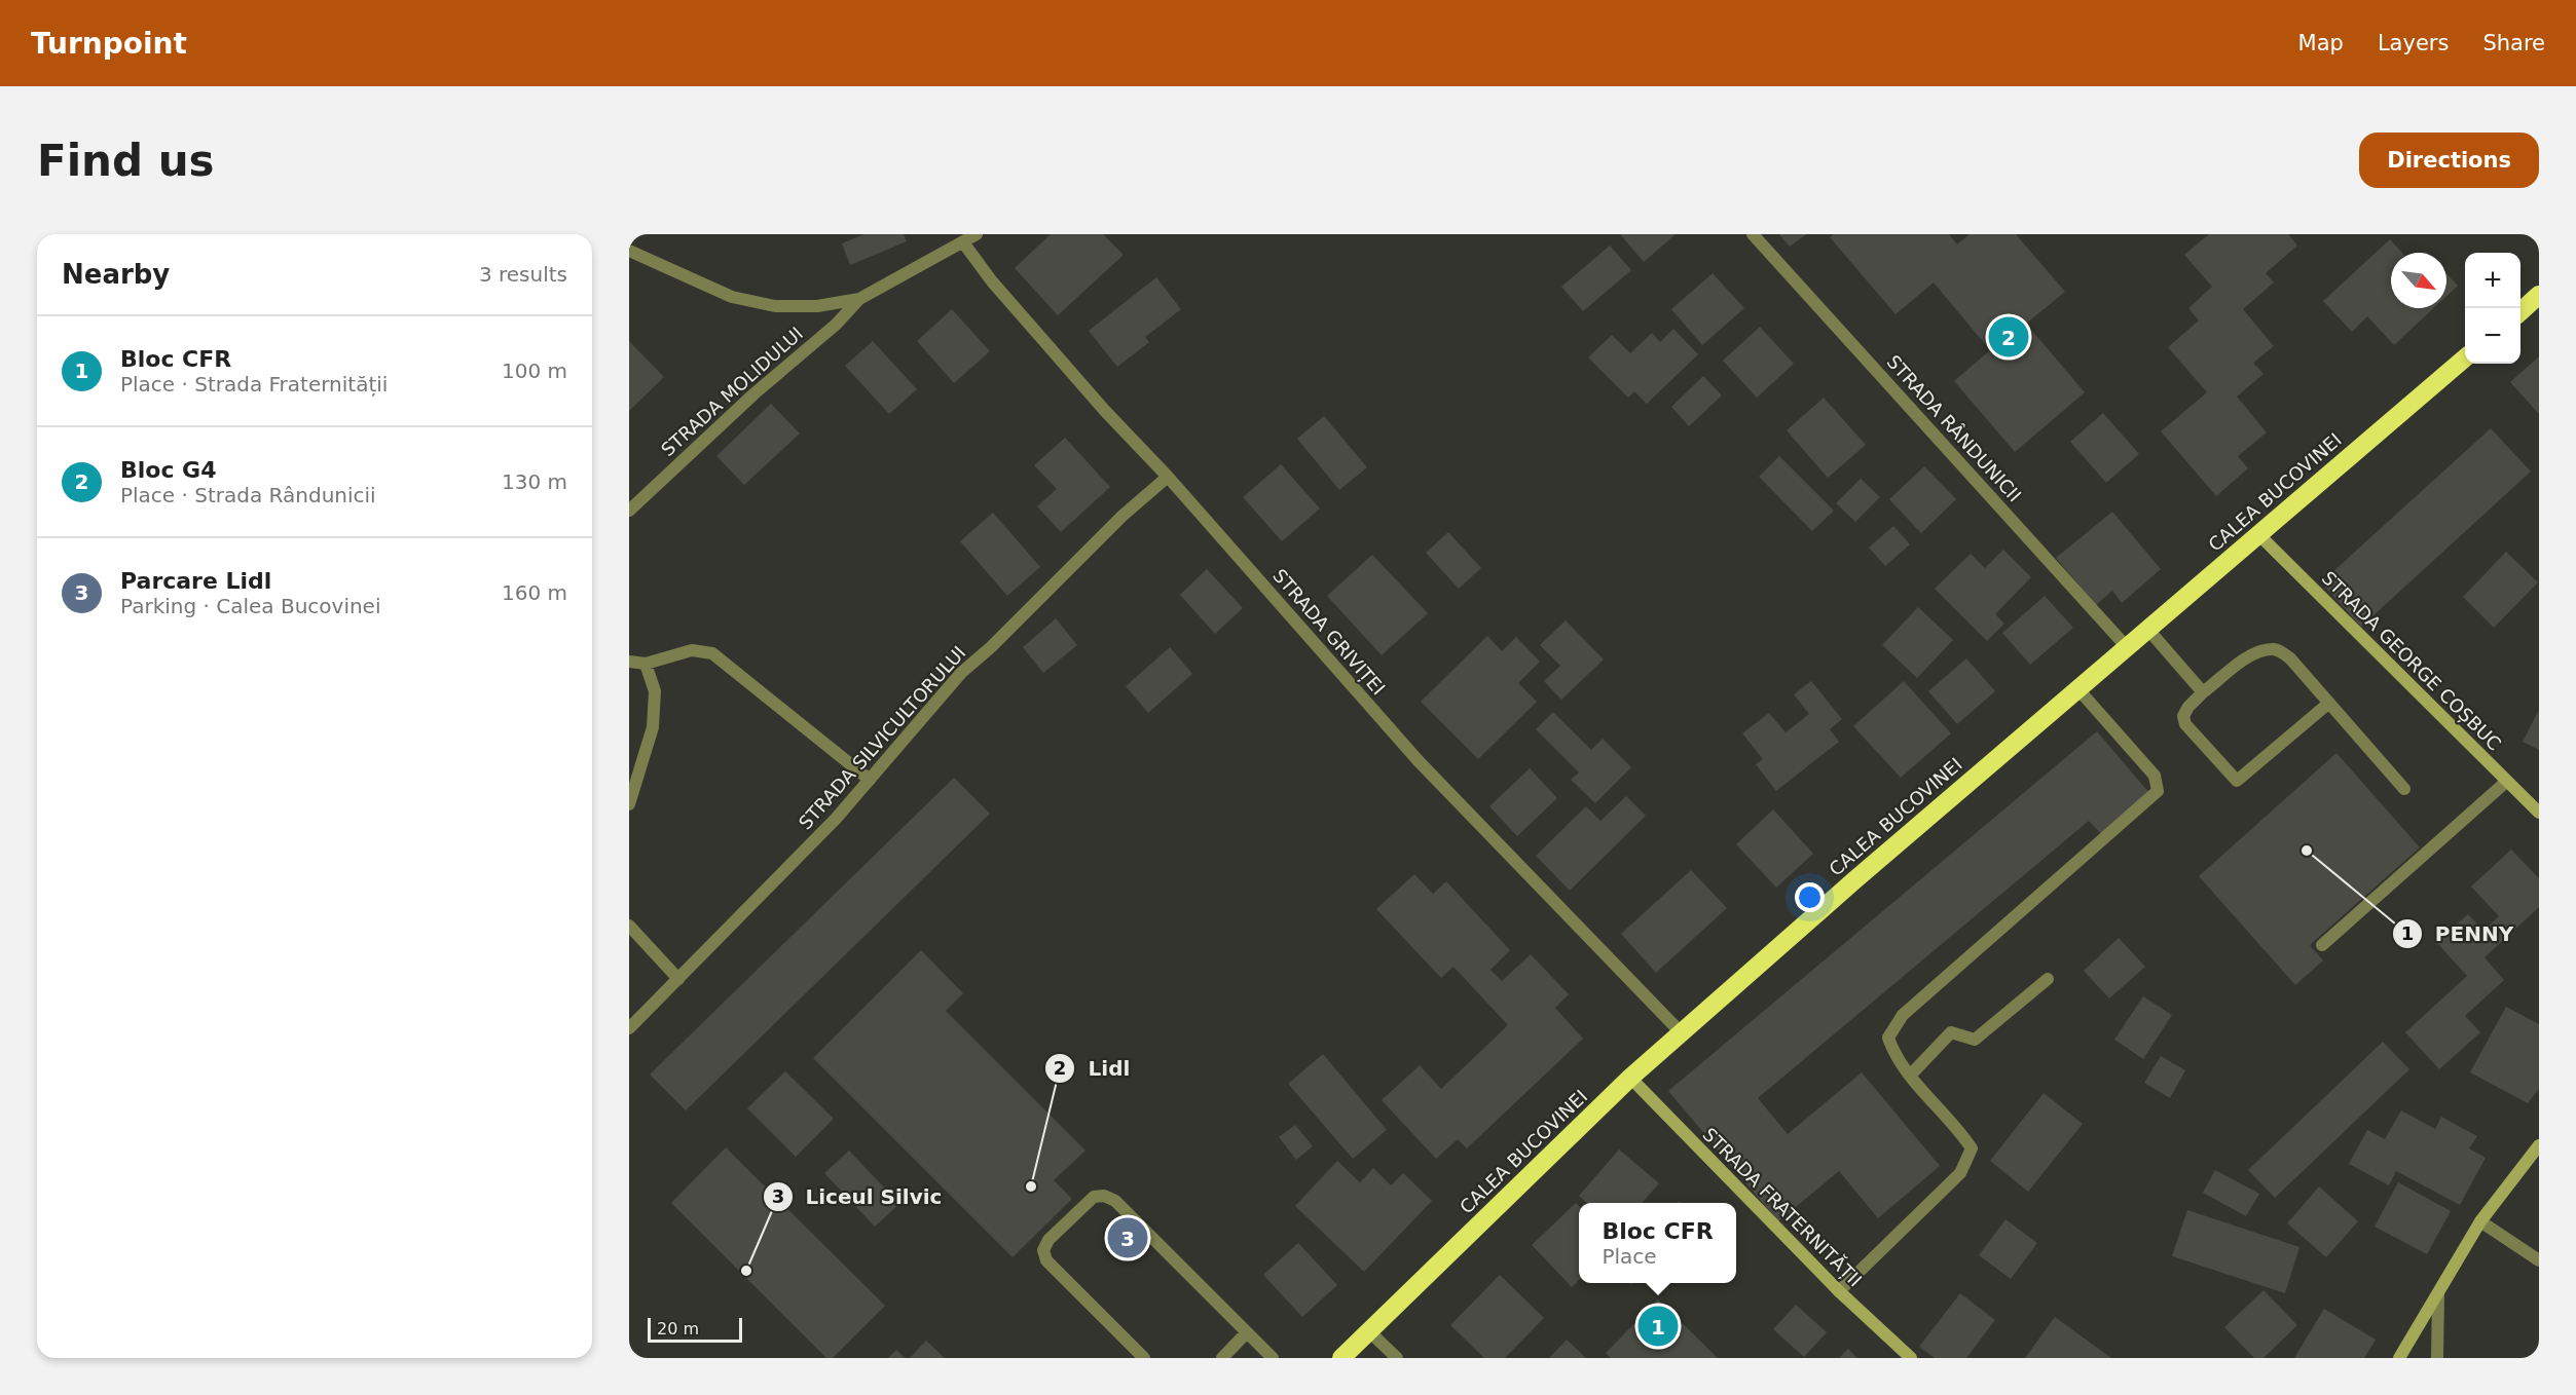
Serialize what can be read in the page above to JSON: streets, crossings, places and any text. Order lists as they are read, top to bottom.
{
  "streets": {
    "highway": ["CALEA BUCOVINEI"],
    "street": [
      "STRADA MOLIDULUI",
      "STRADA RÂNDUNICII",
      "STRADA GRIVIȚEI",
      "STRADA GEORGE COȘBUC",
      "STRADA SILVICULTORULUI",
      "STRADA FRATERNITĂȚII"
    ]
  },
  "crossings": [
    ["STRADA RÂNDUNICII", "CALEA BUCOVINEI"],
    ["CALEA BUCOVINEI", "STRADA GRIVIȚEI"],
    ["CALEA BUCOVINEI", "STRADA GEORGE COȘBUC"],
    ["CALEA BUCOVINEI", "STRADA FRATERNITĂȚII"],
    ["STRADA GRIVIȚEI", "STRADA SILVICULTORULUI"]
  ],
  "places": ["PENNY", "Lidl", "Liceul Silvic"],
  "scale_bar": "20 m",
  "north": "bottom right",
  "page": {
    "header": "Turnpoint",
    "nav": ["Map", "Layers", "Share"],
    "buttons": "Directions",
    "title": "Find us",
    "heading": ["Nearby", "3 results"],
    "map_buttons": ["+", "−"],
    "list": [
      {
        "mark": "1",
        "name": "Bloc CFR",
        "note": "Place · Strada Fraternității",
        "value": "100 m"
      },
      {
        "mark": "2",
        "name": "Bloc G4",
        "note": "Place · Strada Rândunicii",
        "value": "130 m"
      },
      {
        "mark": "3",
        "name": "Parcare Lidl",
        "note": "Parking · Calea Bucovinei",
        "value": "160 m"
      }
    ],
    "pins": ["2", "3", "1"],
    "popup": ["Bloc CFR", "Place"],
    "scale": "20 m"
  }
}
